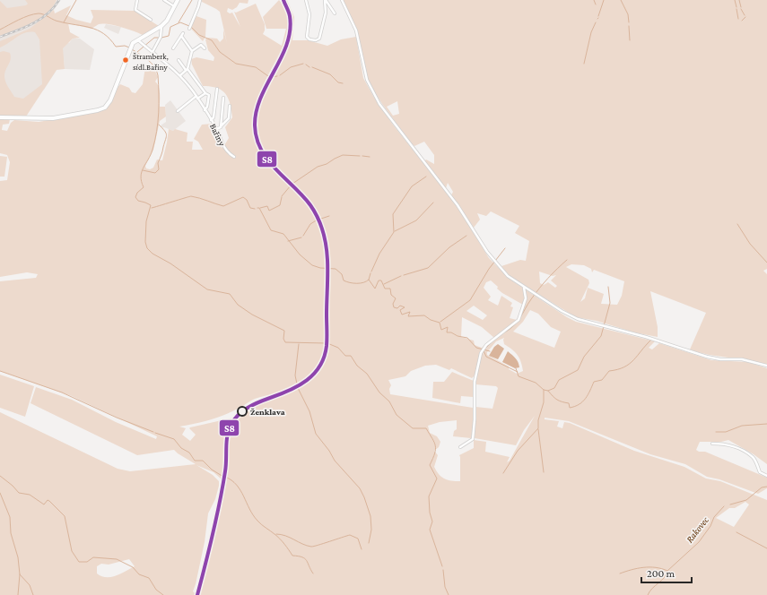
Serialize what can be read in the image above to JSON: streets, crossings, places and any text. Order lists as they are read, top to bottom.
{
  "streets": {
    "street": ["Bařiny"]
  },
  "water": ["Rakovec"],
  "places": ["Štramberk, sídl.Bařiny", "Ženklava"],
  "lines": ["transit line S8"],
  "scale_bar": "200 m"
}
